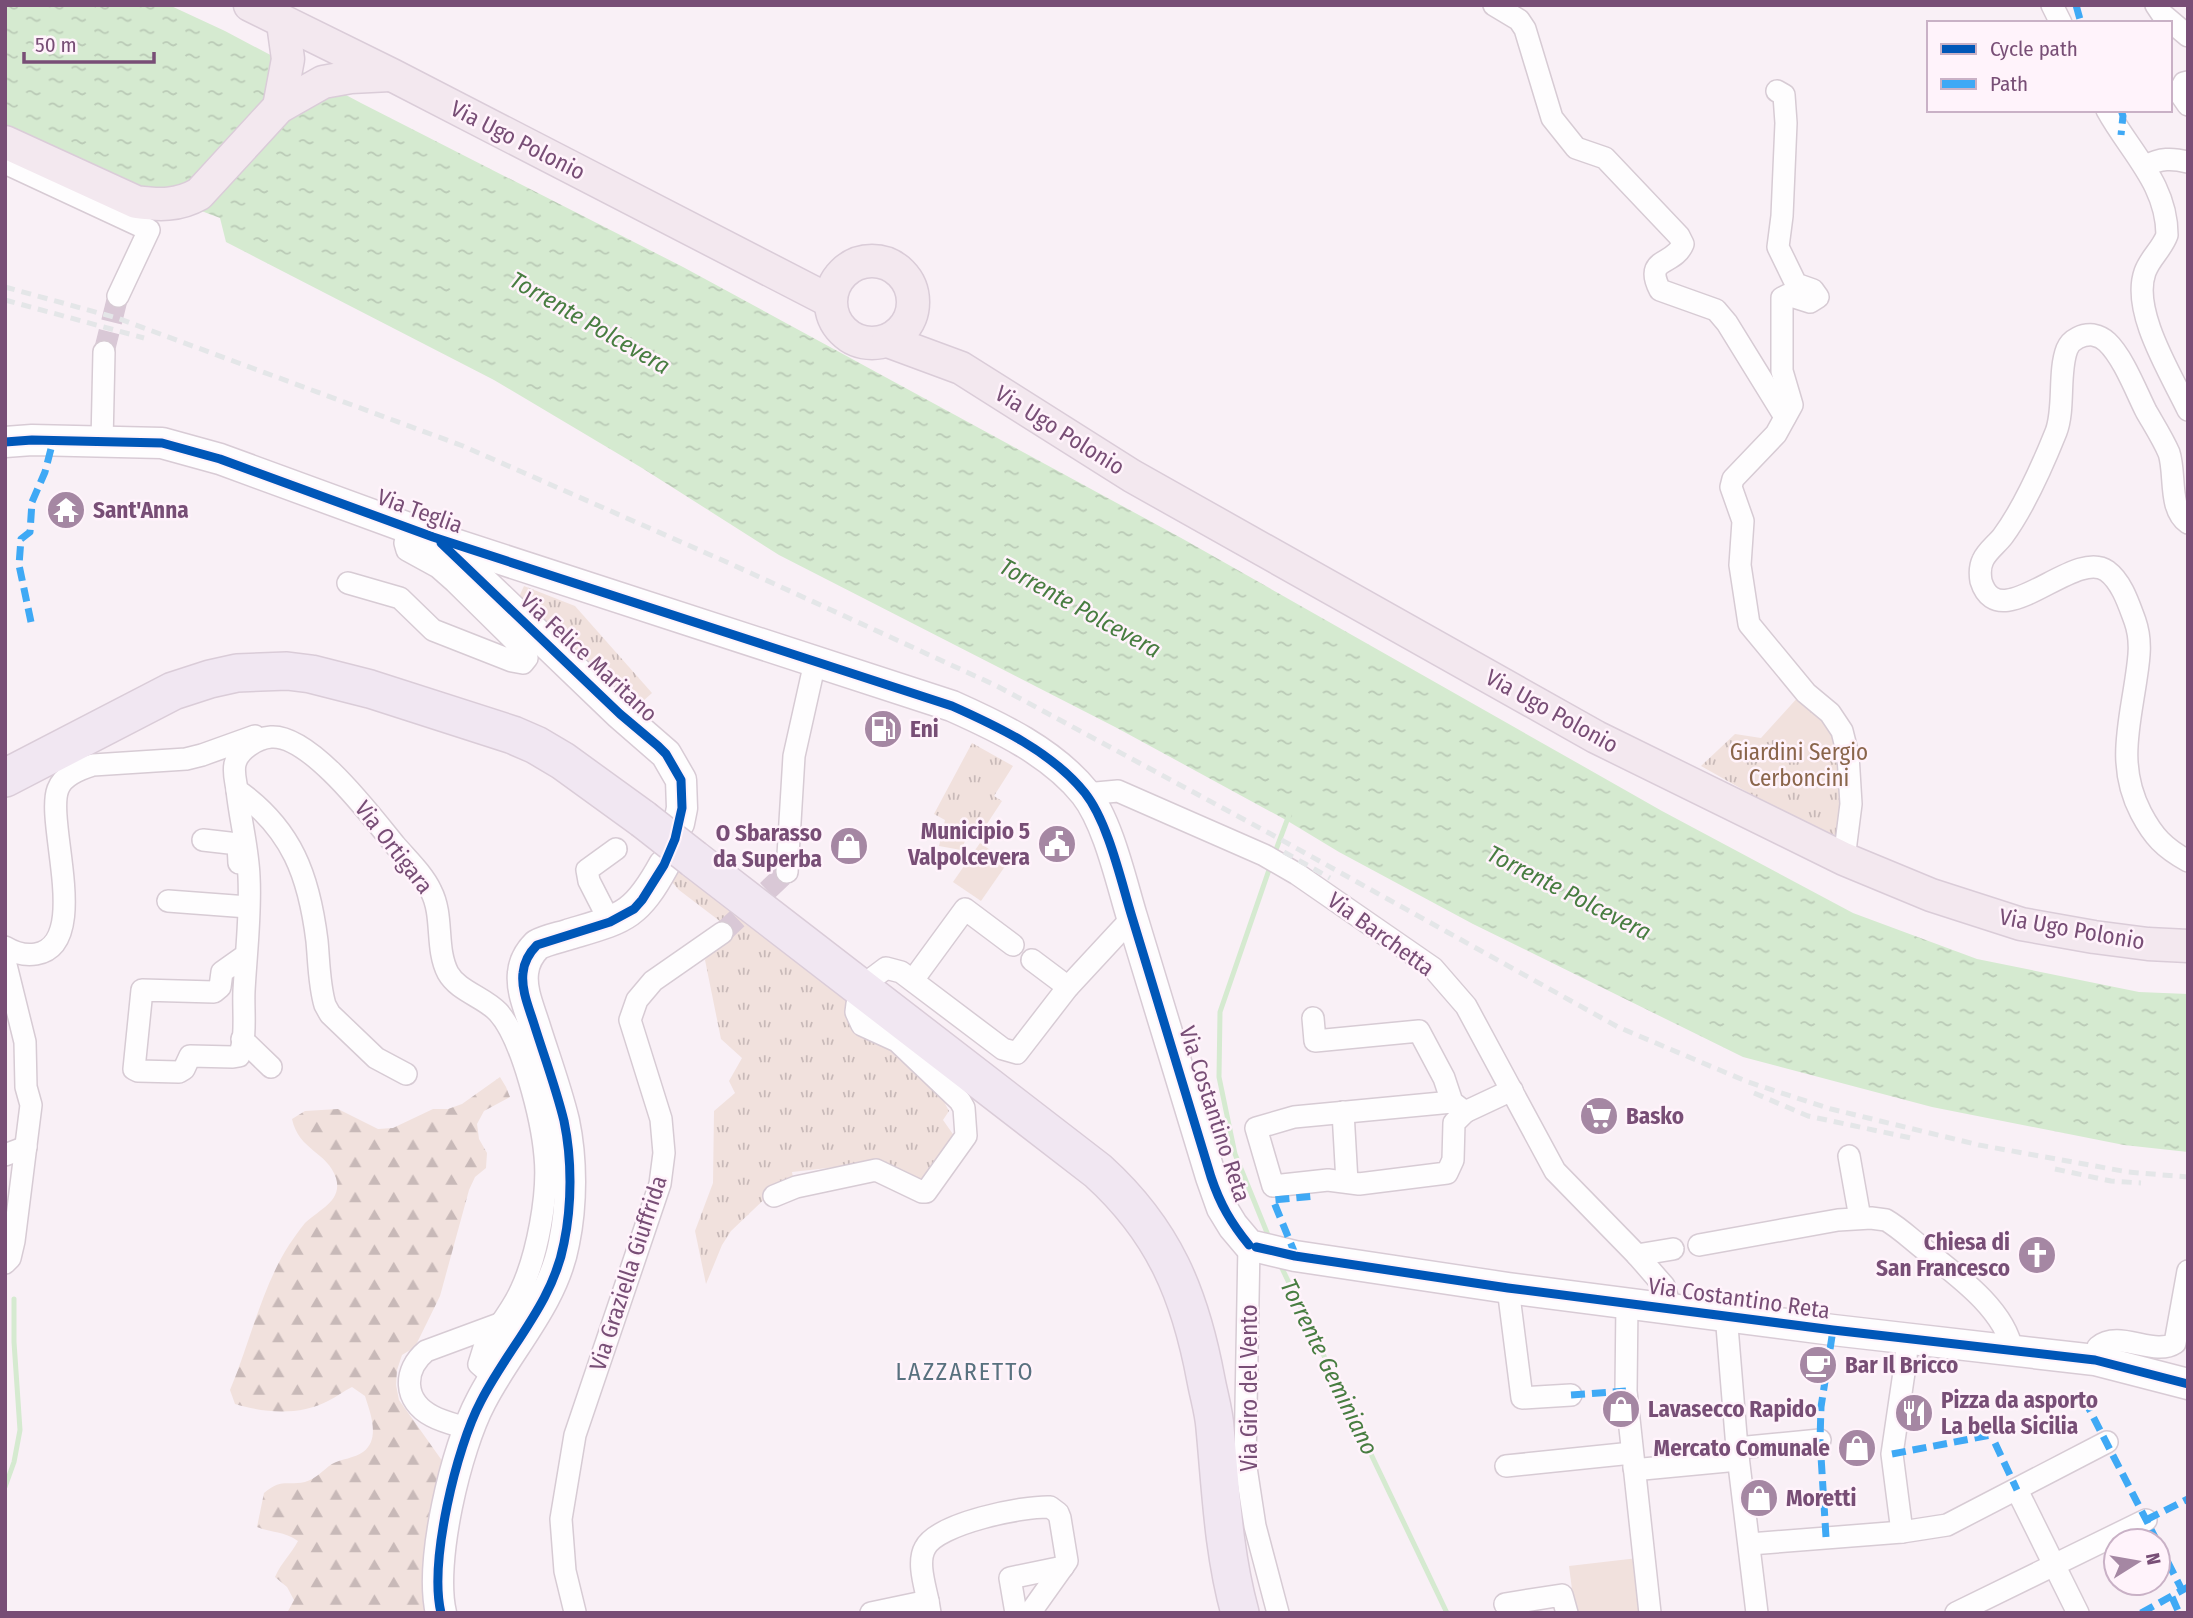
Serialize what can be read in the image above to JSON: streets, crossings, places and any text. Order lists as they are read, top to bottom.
{
  "streets": {
    "main road": [
      "Via Ugo Polonio",
      "Via Teglia",
      "Via Felice Maritano",
      "Via Costantino Reta"
    ],
    "street": [
      "Via Ortigara",
      "Via Barchetta",
      "Via Graziella Giuffrida",
      "Via Giro del Vento"
    ]
  },
  "crossings": [
    ["Via Teglia", "Via Felice Maritano"],
    ["Via Teglia", "Via Costantino Reta"],
    ["Via Barchetta", "Via Costantino Reta"],
    ["Via Costantino Reta", "Via Giro del Vento"]
  ],
  "districts": ["LAZZARETTO"],
  "water": ["Torrente Polcevera", "Torrente Geminiano"],
  "parks": ["Giardini Sergio Cerboncini"],
  "places": {
    "temple": ["Sant'Anna"],
    "fuel station": ["Eni"],
    "public building": ["Municipio 5 Valpolcevera"],
    "shop": [
      "O Sbarasso da Superba",
      "Lavasecco Rapido",
      "Mercato Comunale",
      "Moretti"
    ],
    "supermarket": ["Basko"],
    "church": ["Chiesa di San Francesco"],
    "cafe": ["Bar Il Bricco"],
    "restaurant": ["Pizza da asporto La bella Sicilia"]
  },
  "legend": ["Cycle path", "Path"],
  "scale_bar": "50 m",
  "north": "right"
}
